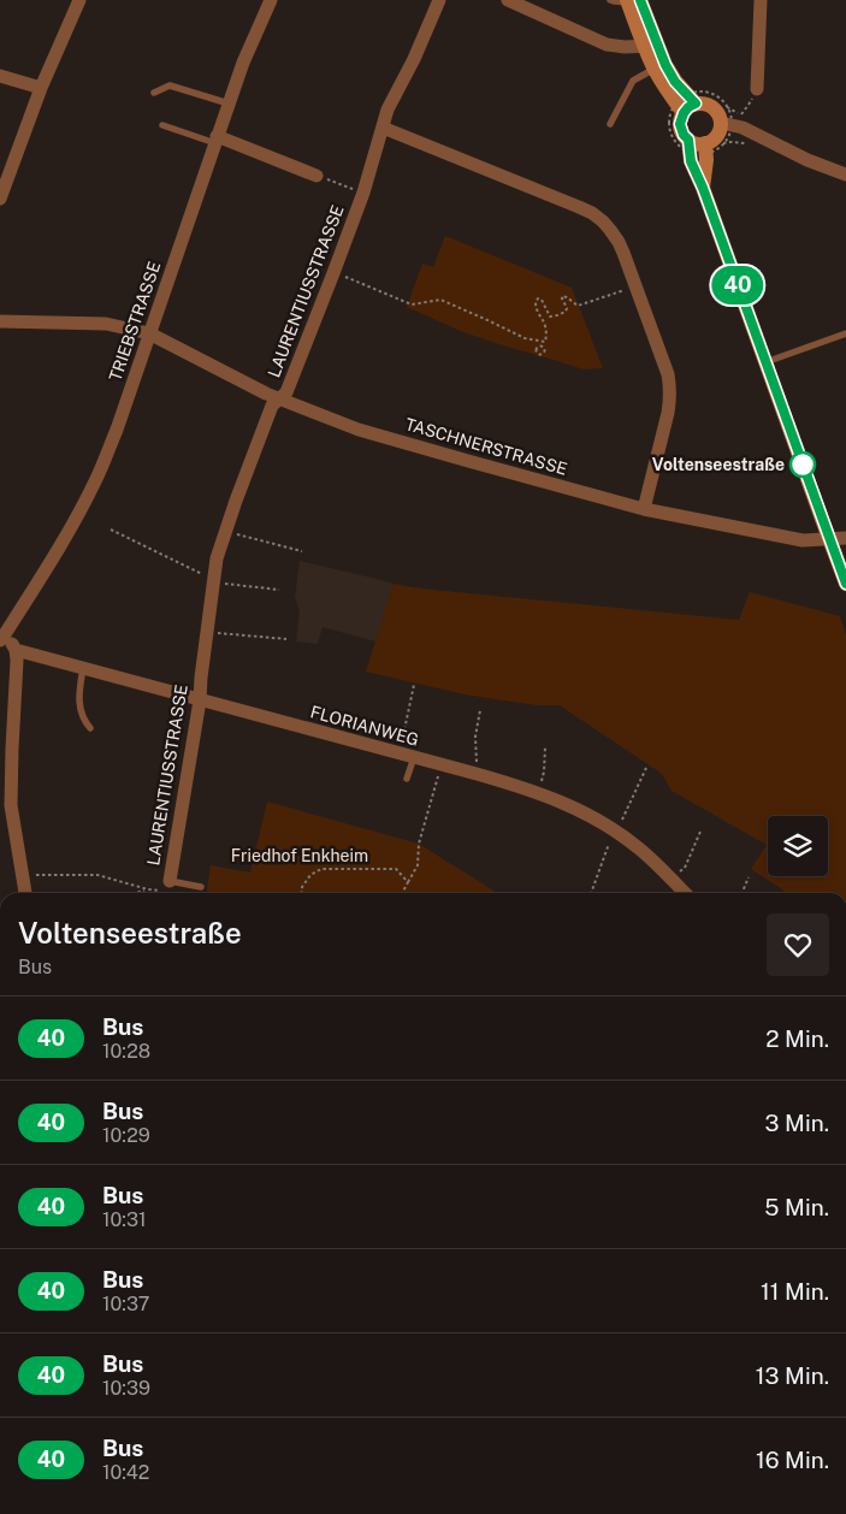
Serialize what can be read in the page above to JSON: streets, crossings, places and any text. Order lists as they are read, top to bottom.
{
  "streets": {
    "street": [
      "LAURENTIUSSTRASSE",
      "TRIEBSTRASSE",
      "TASCHNERSTRASSE",
      "FLORIANWEG"
    ]
  },
  "crossings": [
    ["LAURENTIUSSTRASSE", "TASCHNERSTRASSE"],
    ["LAURENTIUSSTRASSE", "FLORIANWEG"],
    ["TRIEBSTRASSE", "TASCHNERSTRASSE"]
  ],
  "parks": ["Friedhof Enkheim"],
  "places": ["Voltenseestraße"],
  "lines": ["bus line 40"],
  "page": {
    "on_map": "40",
    "heading": ["Voltenseestraße", "Bus"],
    "list": [
      {
        "mark": "40",
        "name": "Bus",
        "note": "10:28",
        "value": "2 Min."
      },
      {
        "mark": "40",
        "name": "Bus",
        "note": "10:29",
        "value": "3 Min."
      },
      {
        "mark": "40",
        "name": "Bus",
        "note": "10:31",
        "value": "5 Min."
      },
      {
        "mark": "40",
        "name": "Bus",
        "note": "10:37",
        "value": "11 Min."
      },
      {
        "mark": "40",
        "name": "Bus",
        "note": "10:39",
        "value": "13 Min."
      },
      {
        "mark": "40",
        "name": "Bus",
        "note": "10:42",
        "value": "16 Min."
      }
    ]
  }
}
